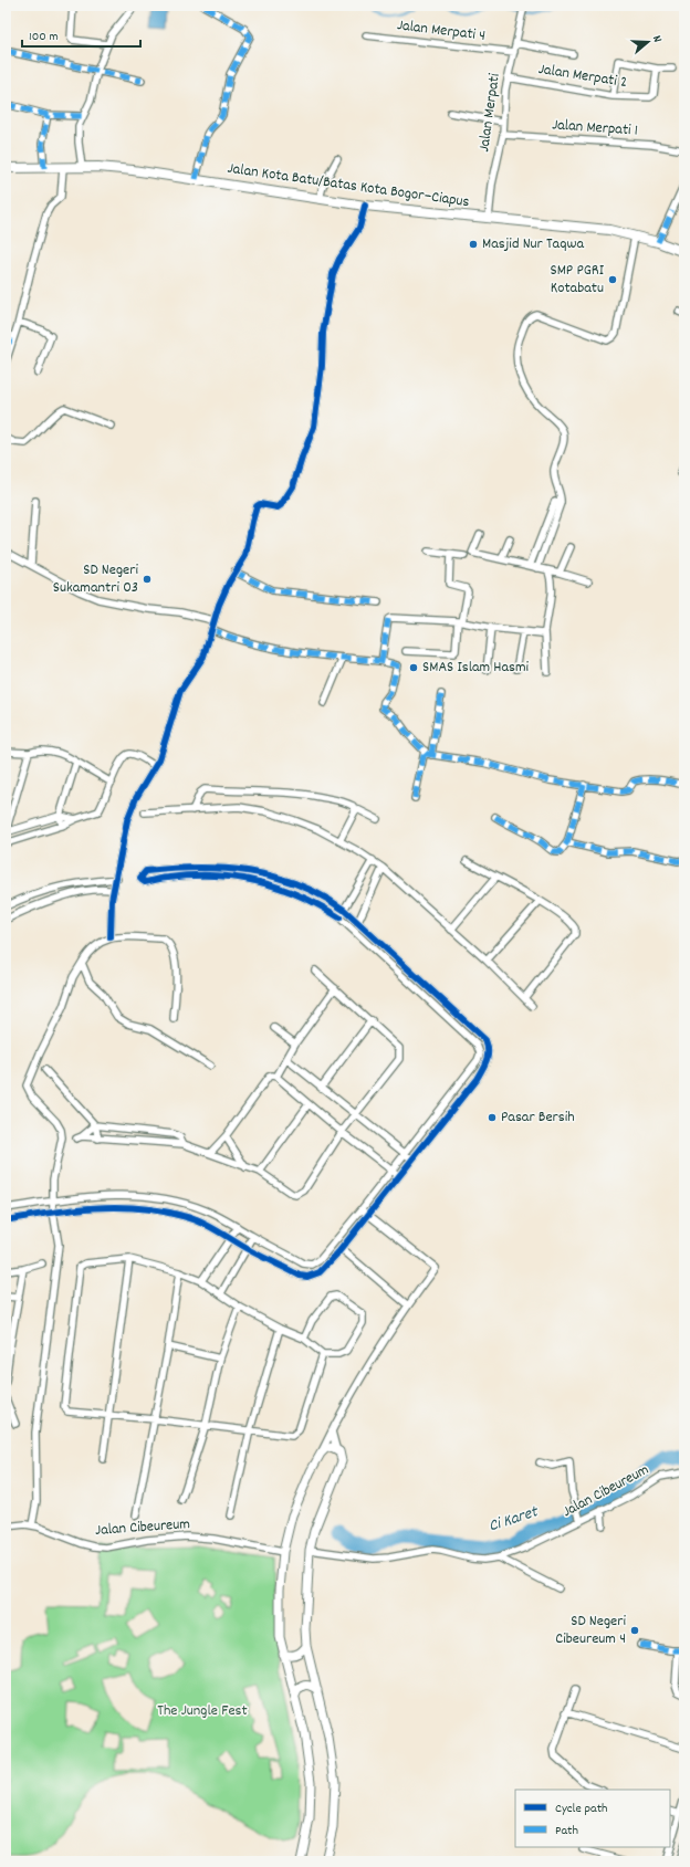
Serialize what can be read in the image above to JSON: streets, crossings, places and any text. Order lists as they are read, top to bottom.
{
  "streets": {
    "main road": ["Jalan Kota Batu/Batas Kota Bogor–Ciapus"],
    "street": [
      "Jalan Merpati 4",
      "Jalan Merpati 2",
      "Jalan Merpati",
      "Jalan Merpati 1",
      "Jalan Cibeureum"
    ]
  },
  "crossings": [
    ["Jalan Merpati 4", "Jalan Merpati"],
    ["Jalan Merpati 2", "Jalan Merpati"],
    ["Jalan Merpati", "Jalan Merpati 1"],
    ["Jalan Merpati", "Jalan Kota Batu/Batas Kota Bogor–Ciapus"]
  ],
  "water": ["Ci Karet"],
  "parks": ["The Jungle Fest"],
  "places": [
    "Masjid Nur Taqwa",
    "SMP PGRI Kotabatu",
    "SD Negeri Sukamantri 03",
    "SMAS Islam Hasmi",
    "Pasar Bersih",
    "SD Negeri Cibeureum 4"
  ],
  "legend": ["Cycle path", "Path"],
  "scale_bar": "100 m",
  "north": "right"
}
